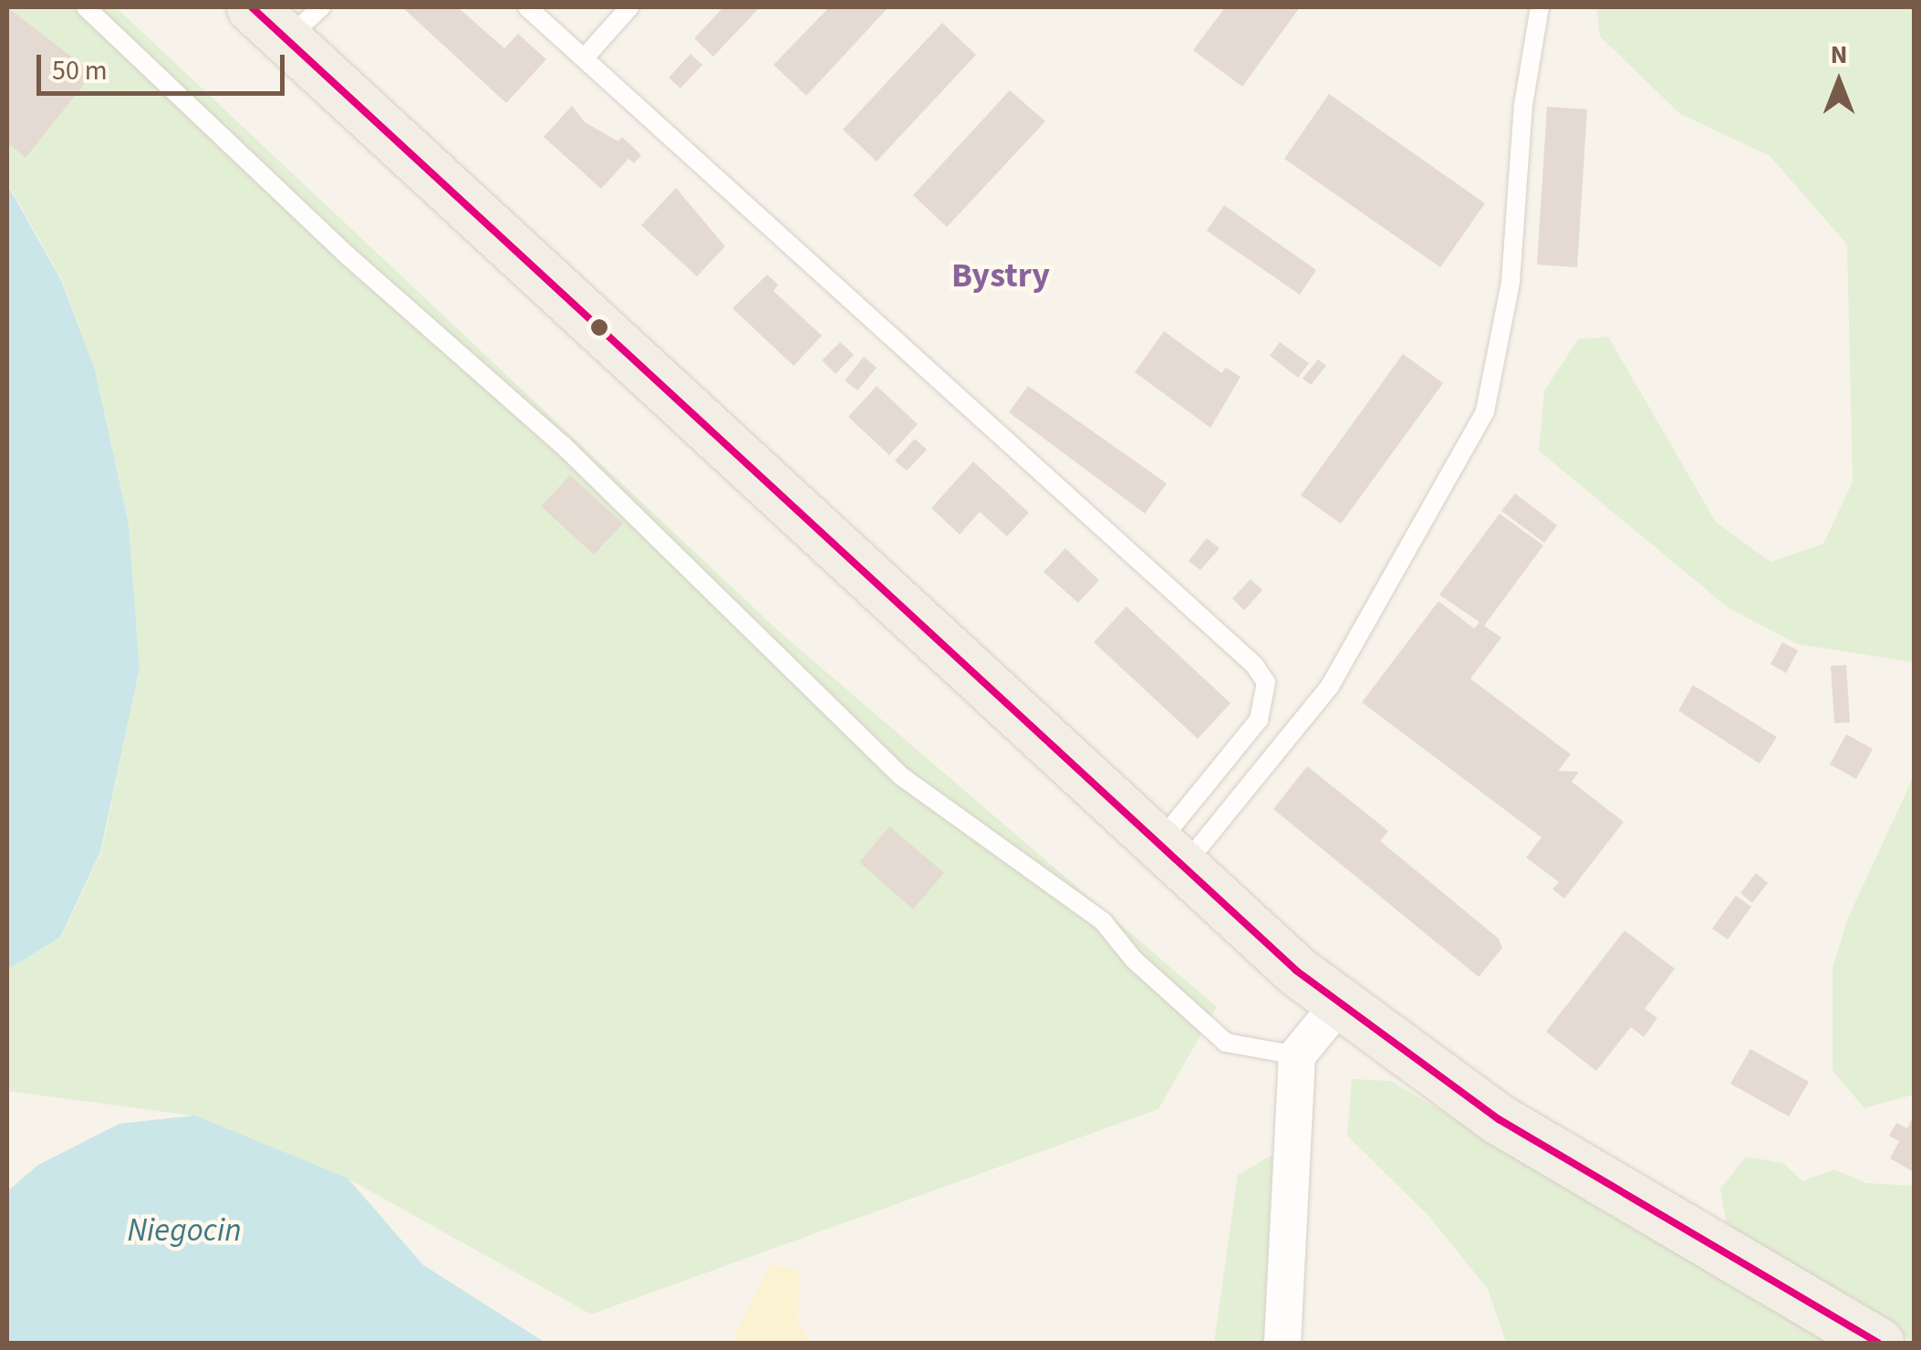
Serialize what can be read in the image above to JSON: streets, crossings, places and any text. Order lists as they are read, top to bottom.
{
  "districts": ["Bystry"],
  "water": ["Niegocin"],
  "scale_bar": "50 m",
  "north": "top"
}
